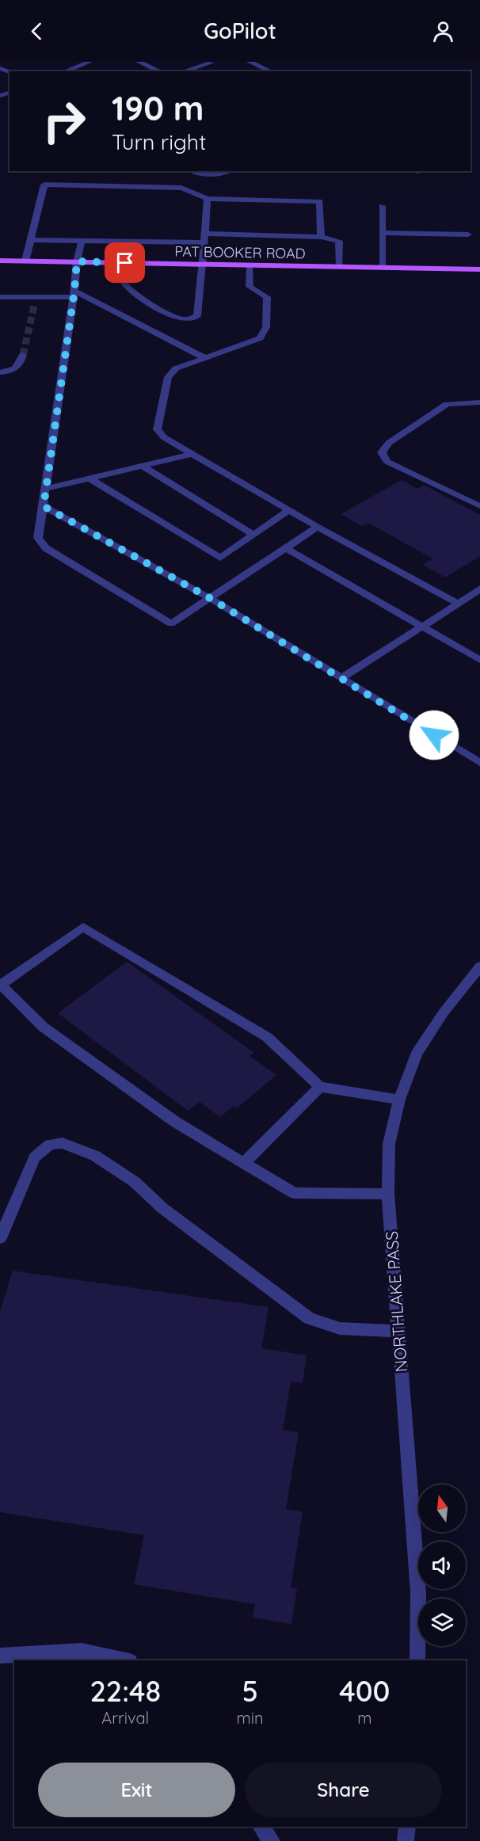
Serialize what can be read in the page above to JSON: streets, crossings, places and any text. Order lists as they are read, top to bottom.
{
  "streets": {
    "main road": ["PAT BOOKER ROAD"],
    "street": ["NORTHLAKE PASS"]
  },
  "north": "top",
  "page": {
    "header": "GoPilot",
    "turn": ["190 m", "Turn right"],
    "eta": [
      "22:48",
      "Arrival",
      "5",
      "min",
      "400",
      "m"
    ],
    "buttons": ["Exit", "Share"]
  }
}
